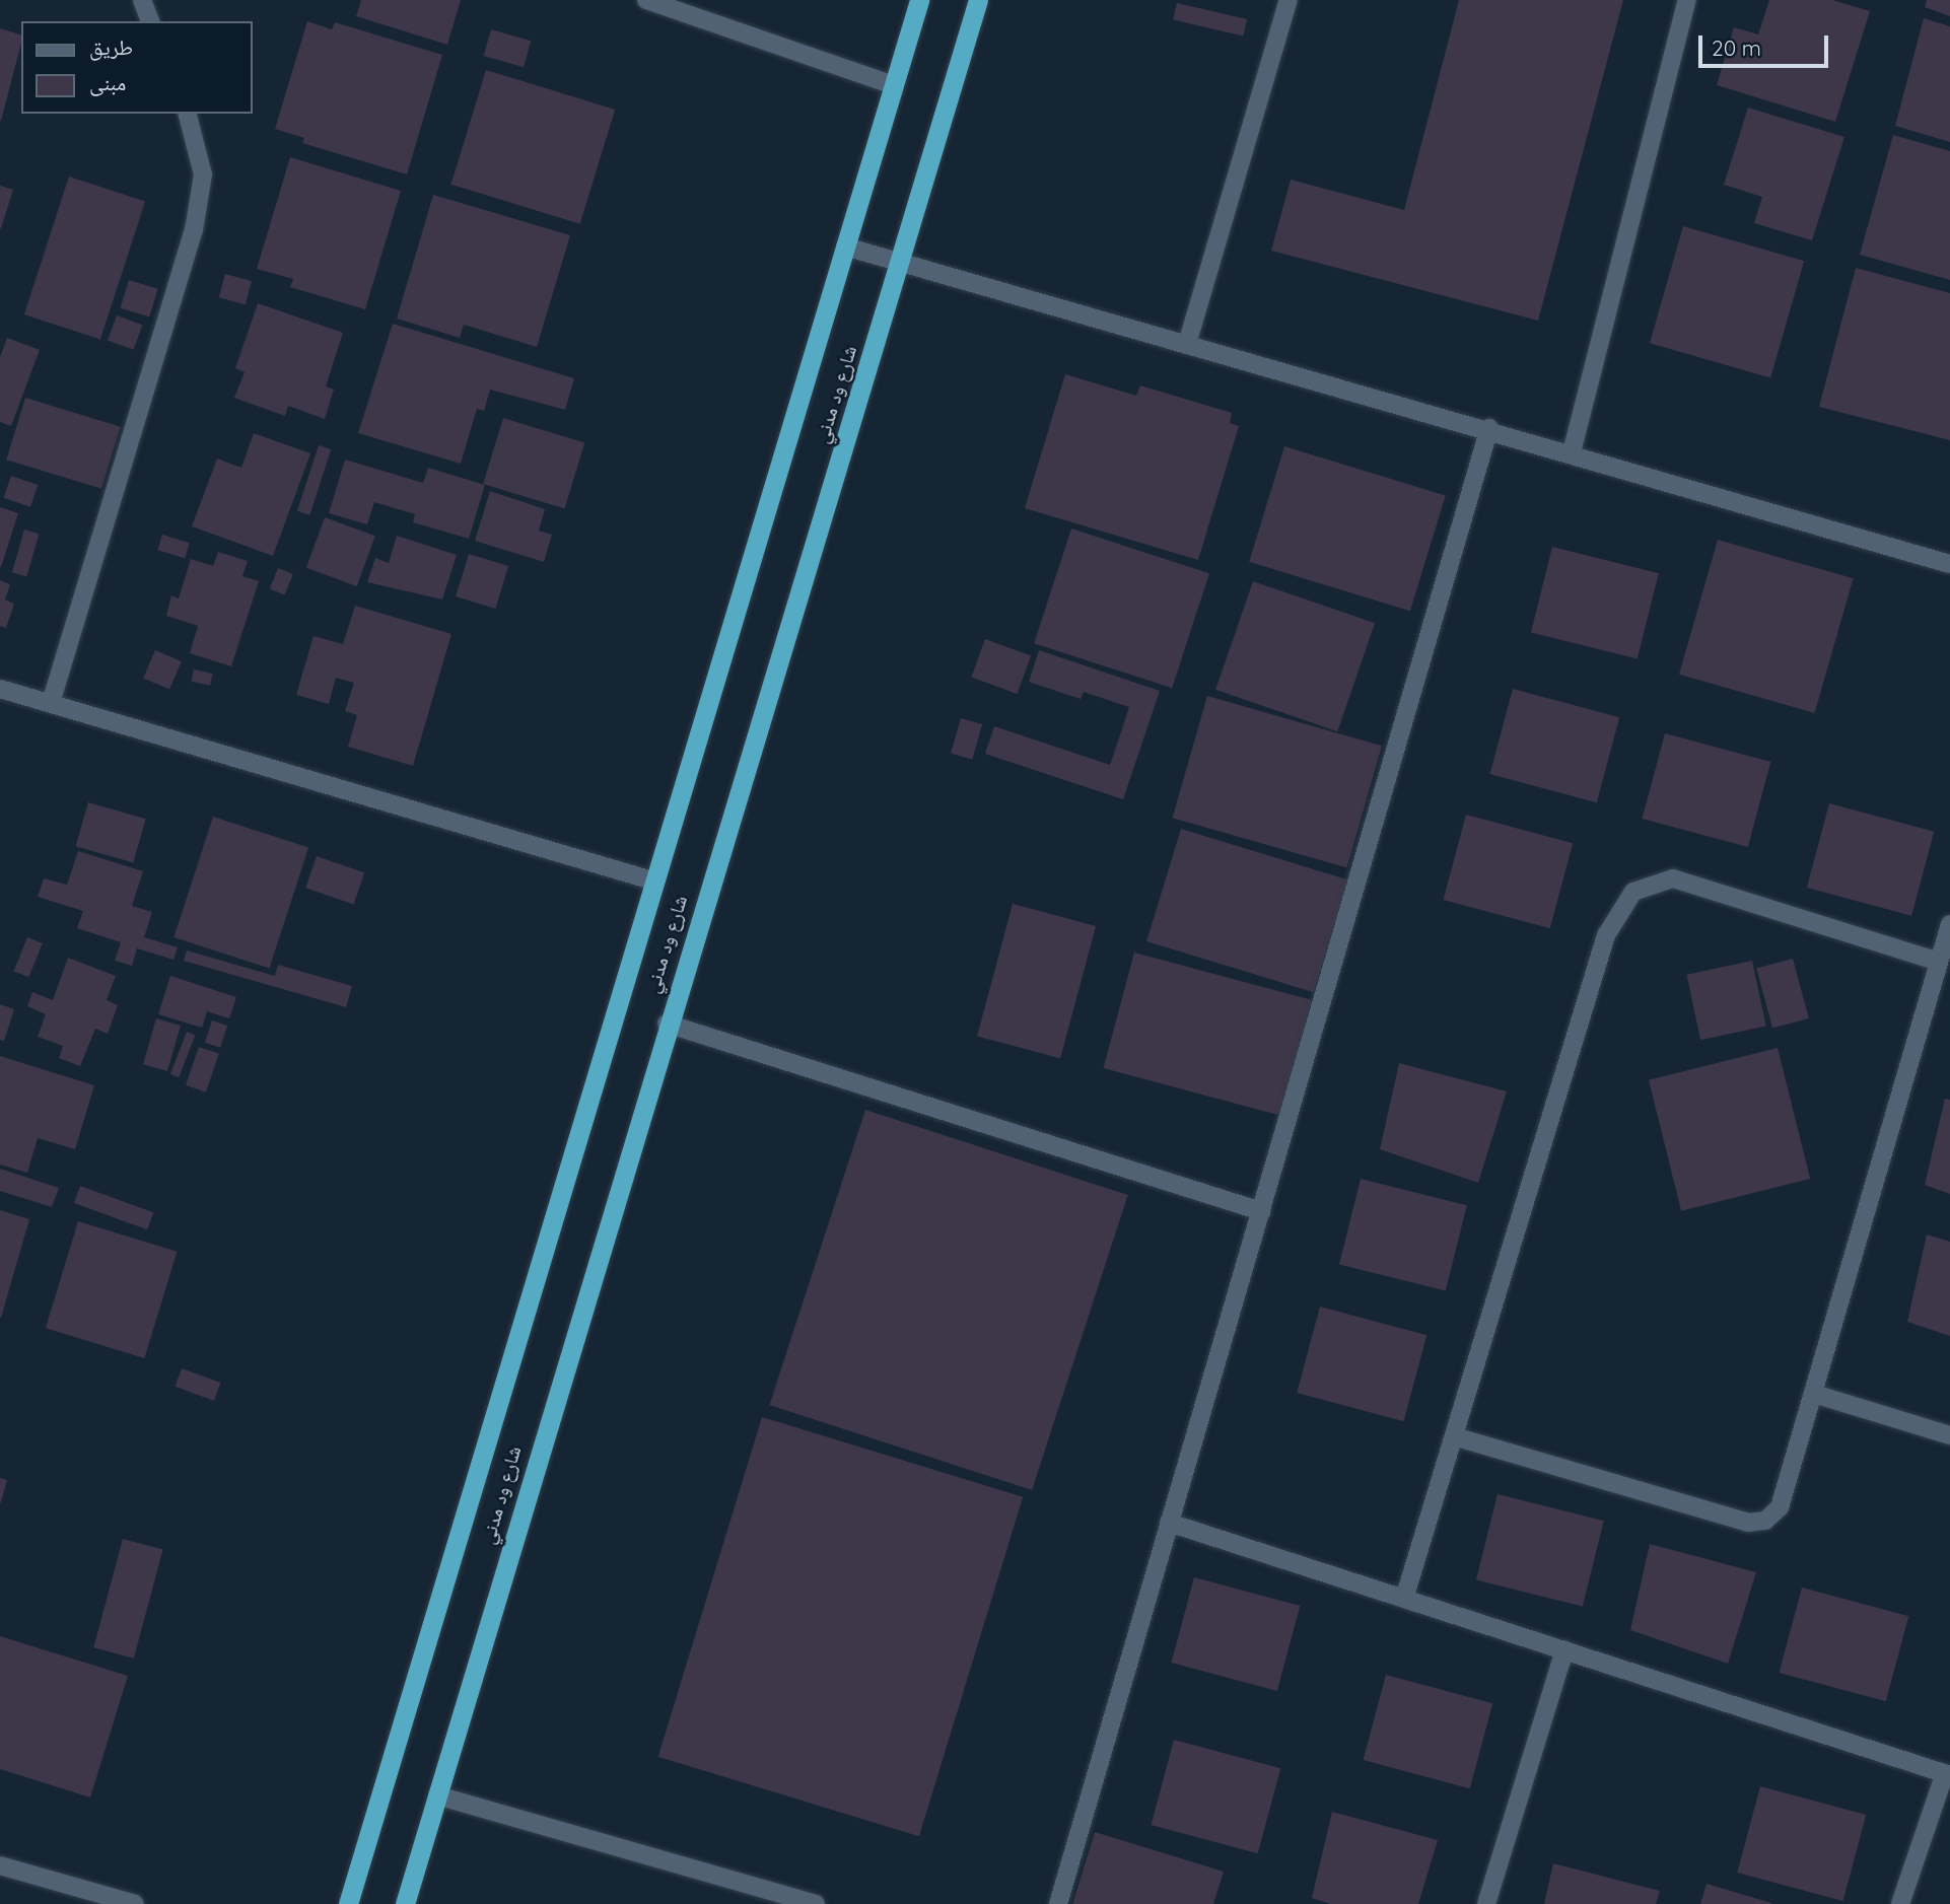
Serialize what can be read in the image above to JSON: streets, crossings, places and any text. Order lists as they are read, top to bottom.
{
  "streets": {
    "highway": ["شارع ود مدني"]
  },
  "legend": ["طريق", "مبنى"],
  "scale_bar": "20 m"
}
